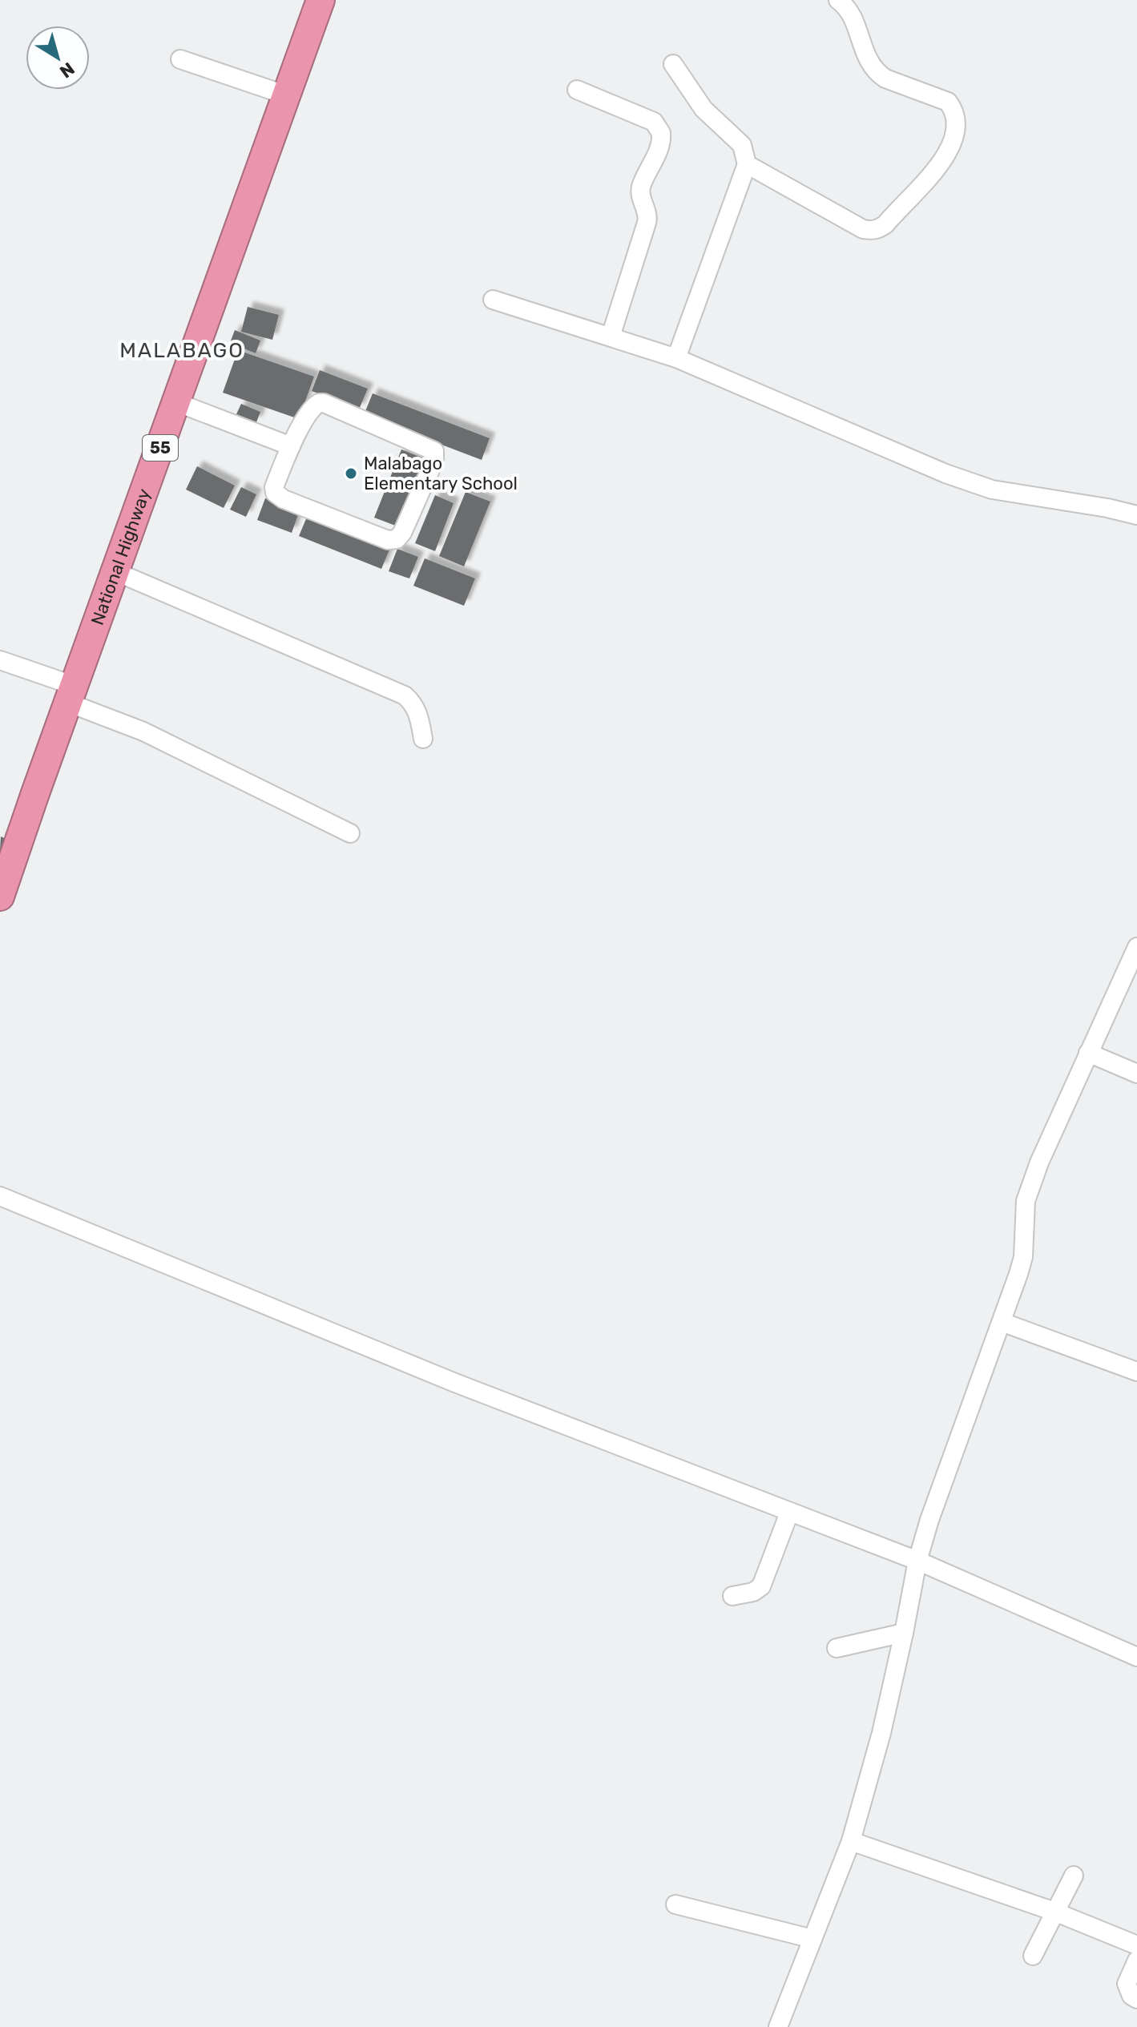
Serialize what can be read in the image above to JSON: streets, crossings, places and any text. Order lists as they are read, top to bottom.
{
  "streets": {
    "highway": ["55", "National Highway"]
  },
  "districts": ["MALABAGO"],
  "places": ["Malabago Elementary School"],
  "north": "bottom right"
}
